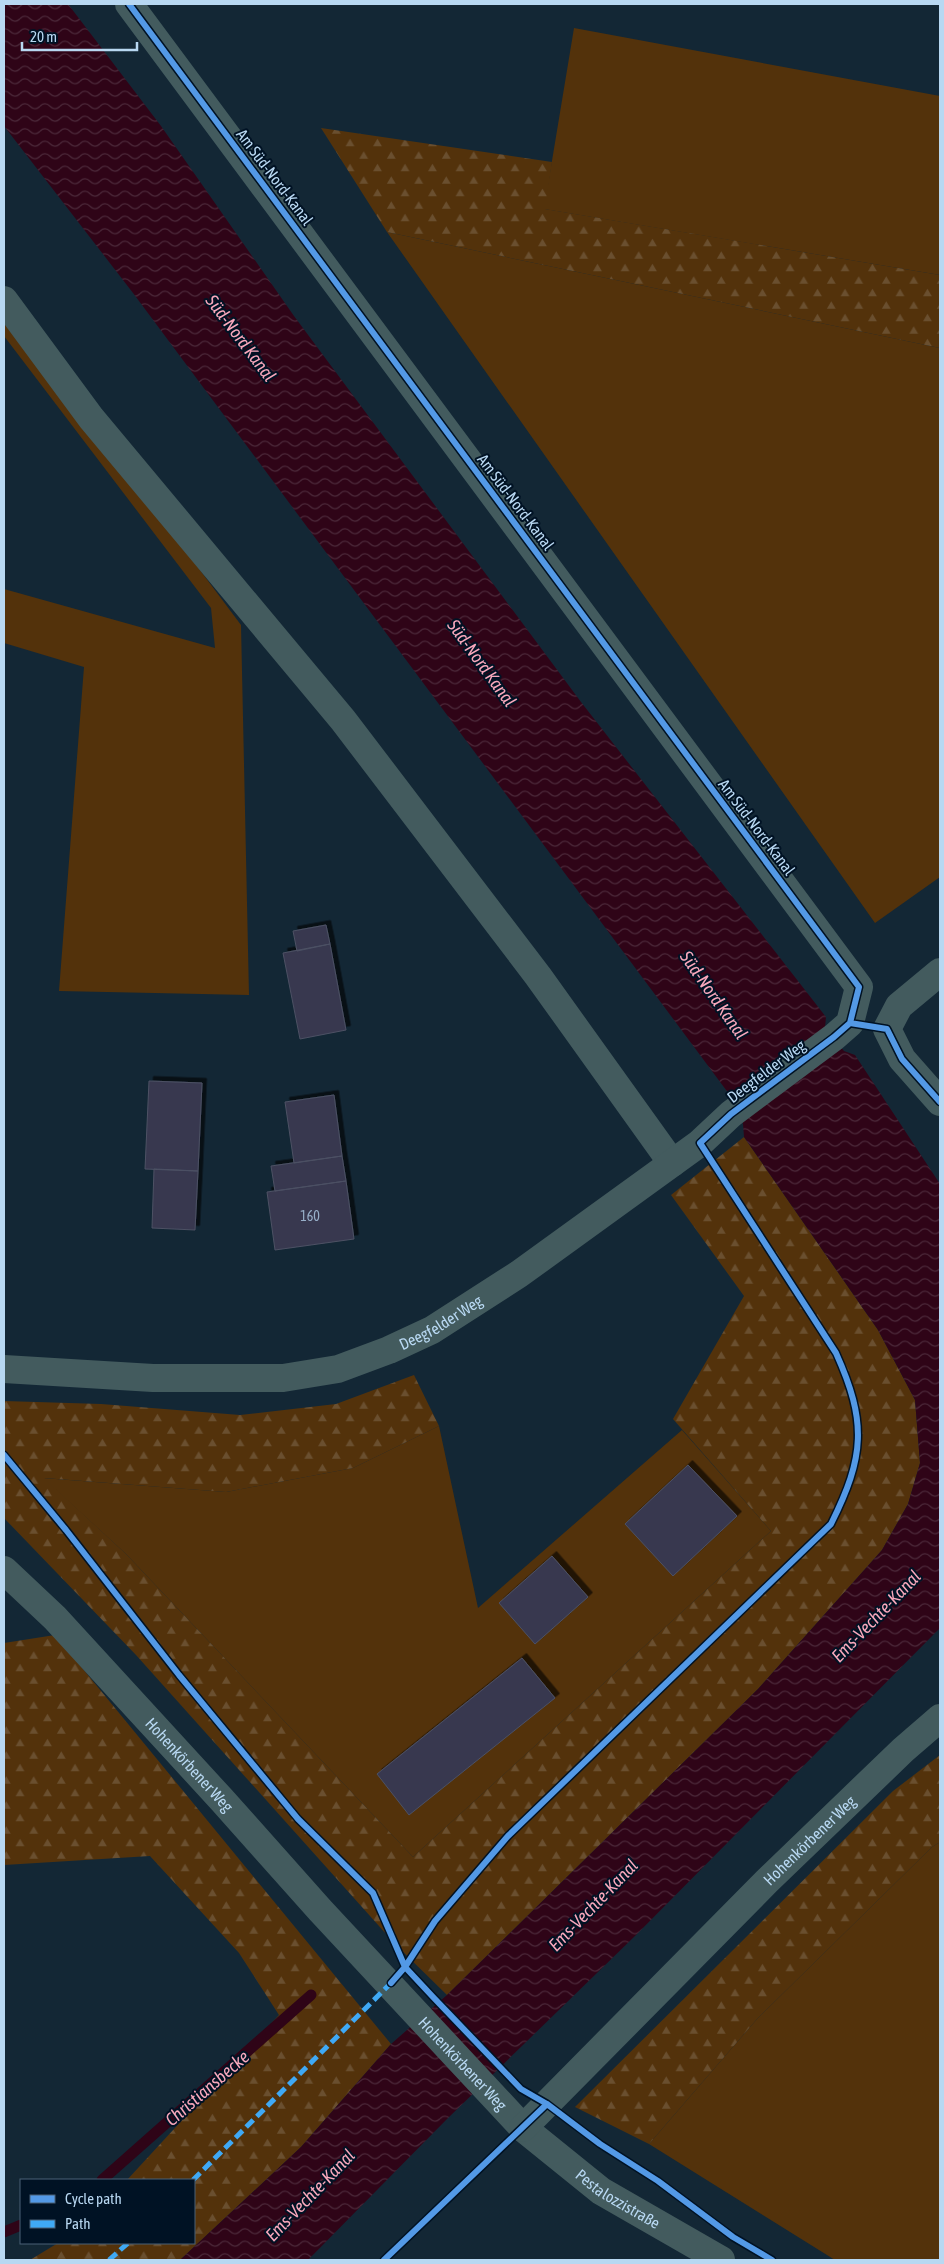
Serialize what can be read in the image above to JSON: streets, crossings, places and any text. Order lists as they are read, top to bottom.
{
  "streets": {
    "street": [
      "Am Süd-Nord-Kanal",
      "Deegfelder Weg",
      "Hohenkörbener Weg",
      "Pestalozzistraße"
    ]
  },
  "crossings": [
    ["Am Süd-Nord-Kanal", "Deegfelder Weg"],
    ["Hohenkörbener Weg", "Pestalozzistraße"]
  ],
  "water": ["Süd-Nord Kanal", "Ems-Vechte-Kanal", "Christiansbecke"],
  "house_numbers": ["160"],
  "legend": ["Cycle path", "Path"],
  "scale_bar": "20 m"
}
